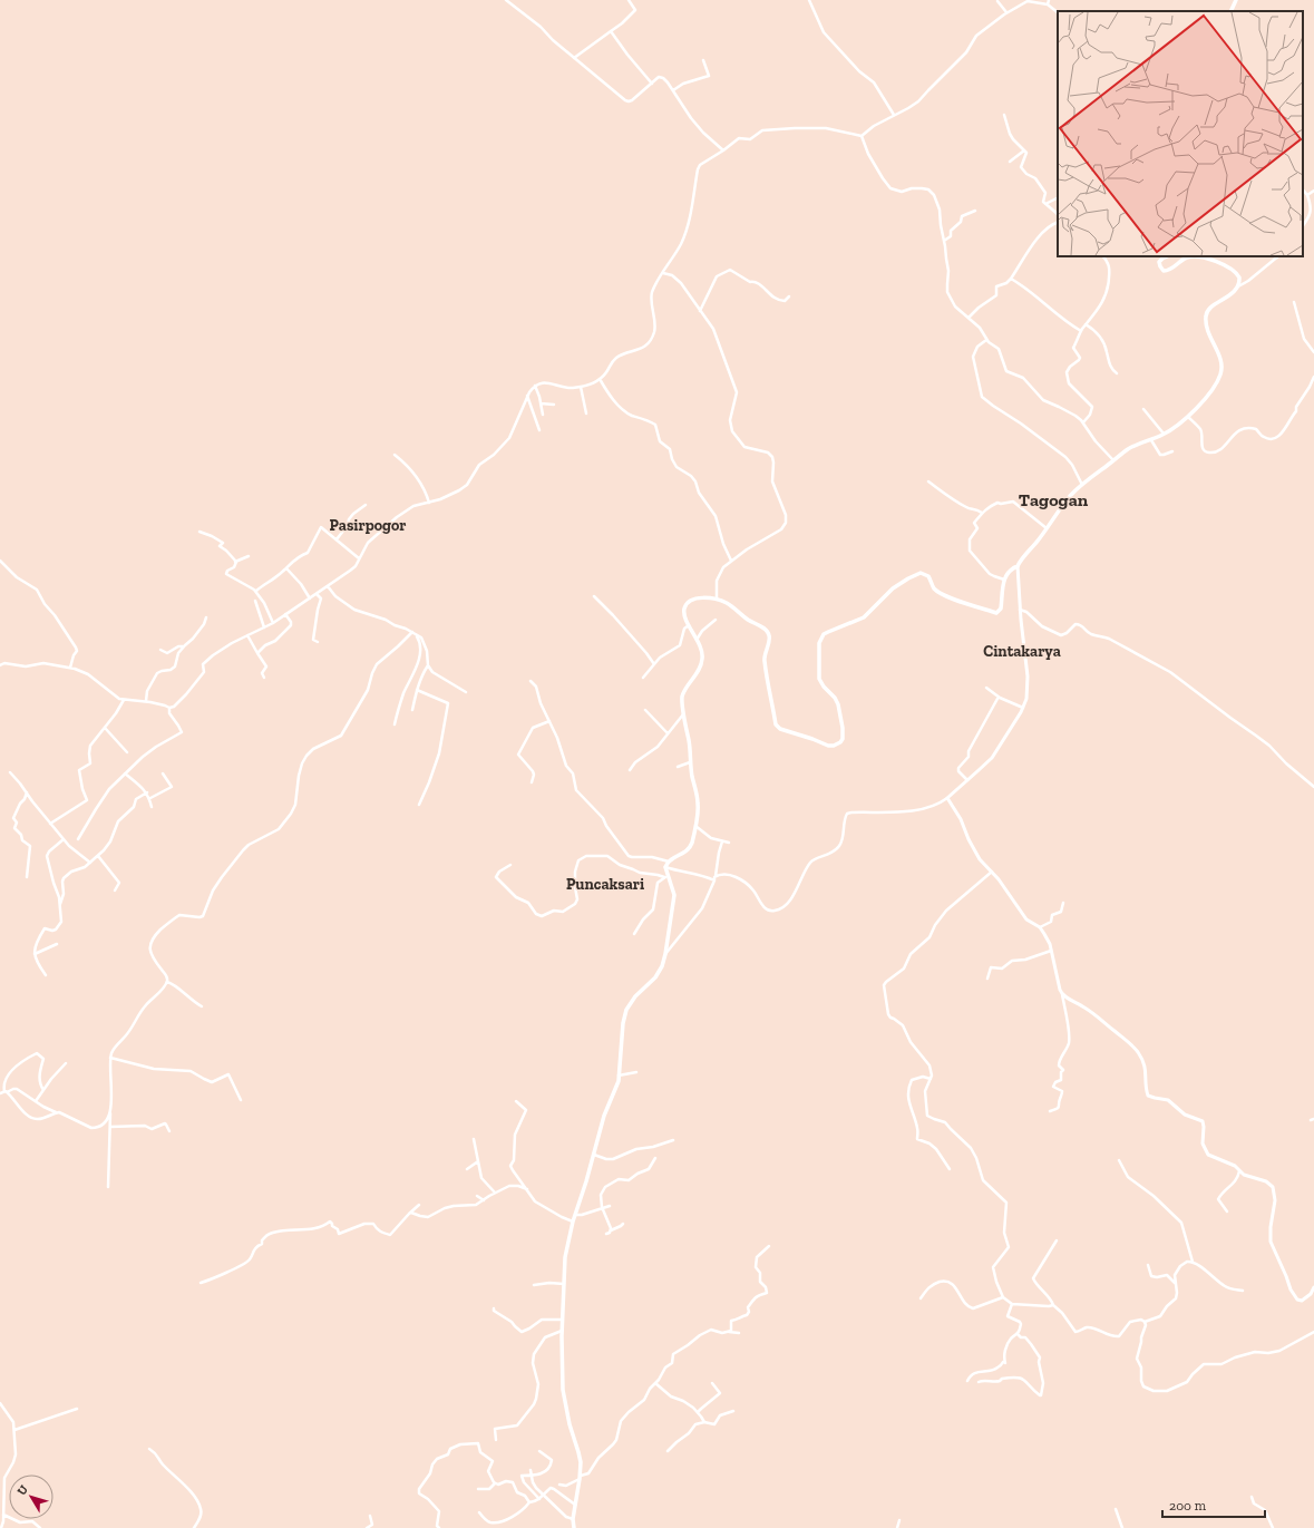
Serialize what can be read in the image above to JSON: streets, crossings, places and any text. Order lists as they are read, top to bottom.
{
  "districts": [
    "Tagogan",
    "Pasirpogor",
    "Cintakarya",
    "Puncaksari"
  ],
  "scale_bar": "200 m",
  "north": "top left"
}
